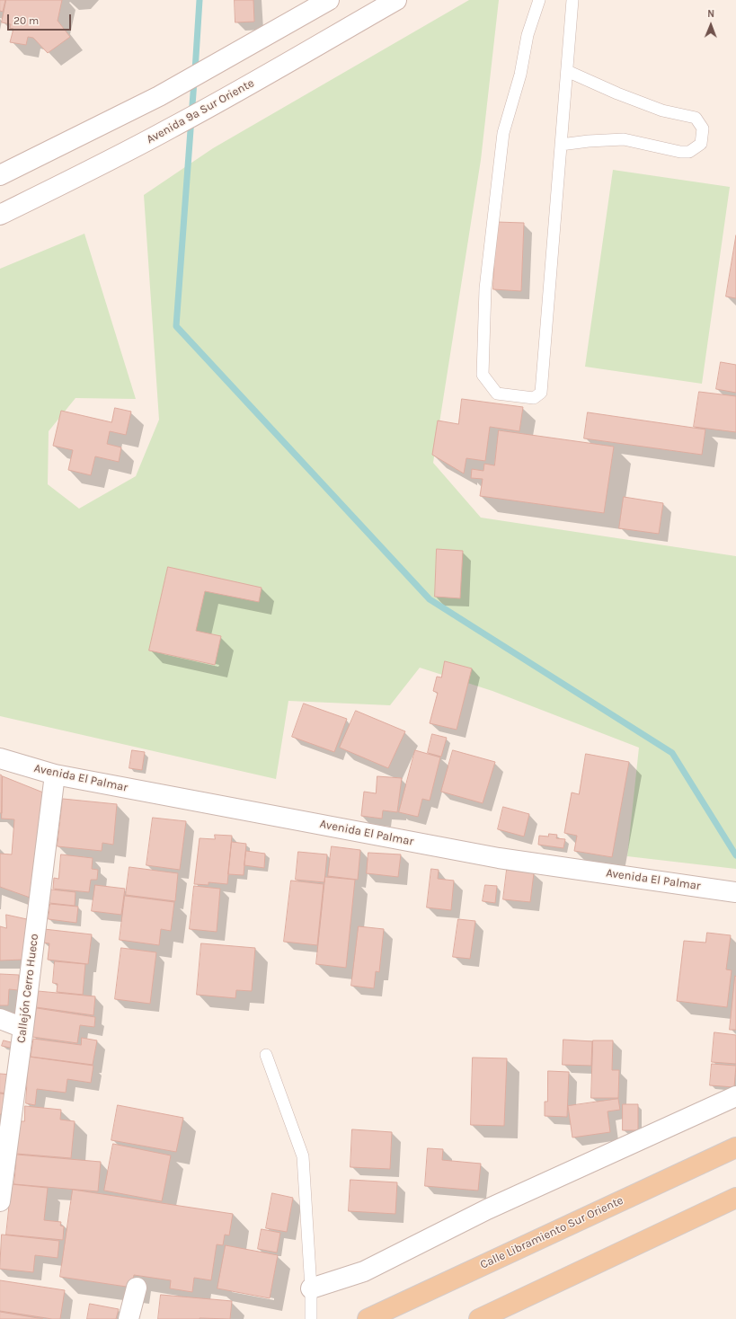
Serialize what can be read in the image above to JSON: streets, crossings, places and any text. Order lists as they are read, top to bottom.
{
  "streets": {
    "main road": ["Calle Libramiento Sur Oriente"],
    "street": ["Avenida 9a Sur Oriente", "Avenida El Palmar", "Callejón Cerro Hueco"]
  },
  "crossings": [
    ["Avenida El Palmar", "Callejón Cerro Hueco"]
  ],
  "scale_bar": "20 m",
  "north": "top"
}
